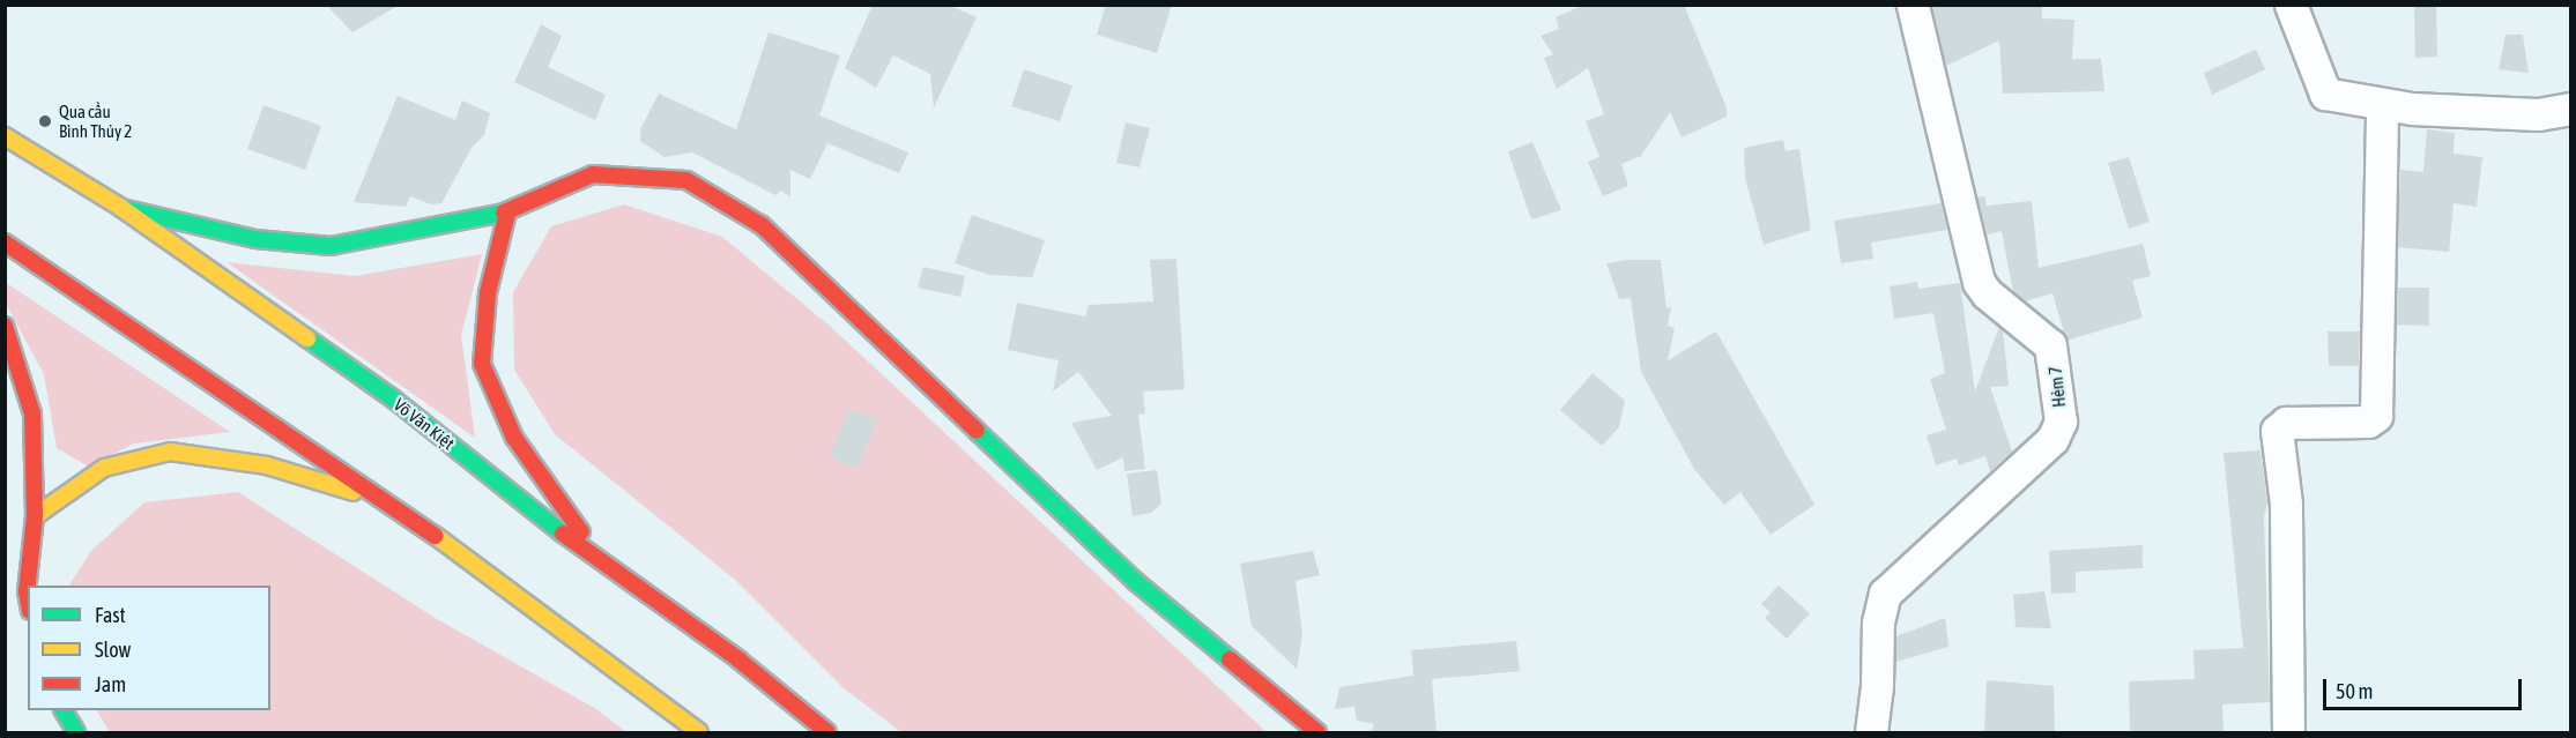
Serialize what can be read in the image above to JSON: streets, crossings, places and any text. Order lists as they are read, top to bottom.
{
  "streets": {
    "main road": ["Võ Văn Kiệt"],
    "street": ["Hẻm 7"]
  },
  "places": ["Qua cầu Bình Thủy 2"],
  "legend": ["Fast", "Slow", "Jam"],
  "scale_bar": "50 m"
}
